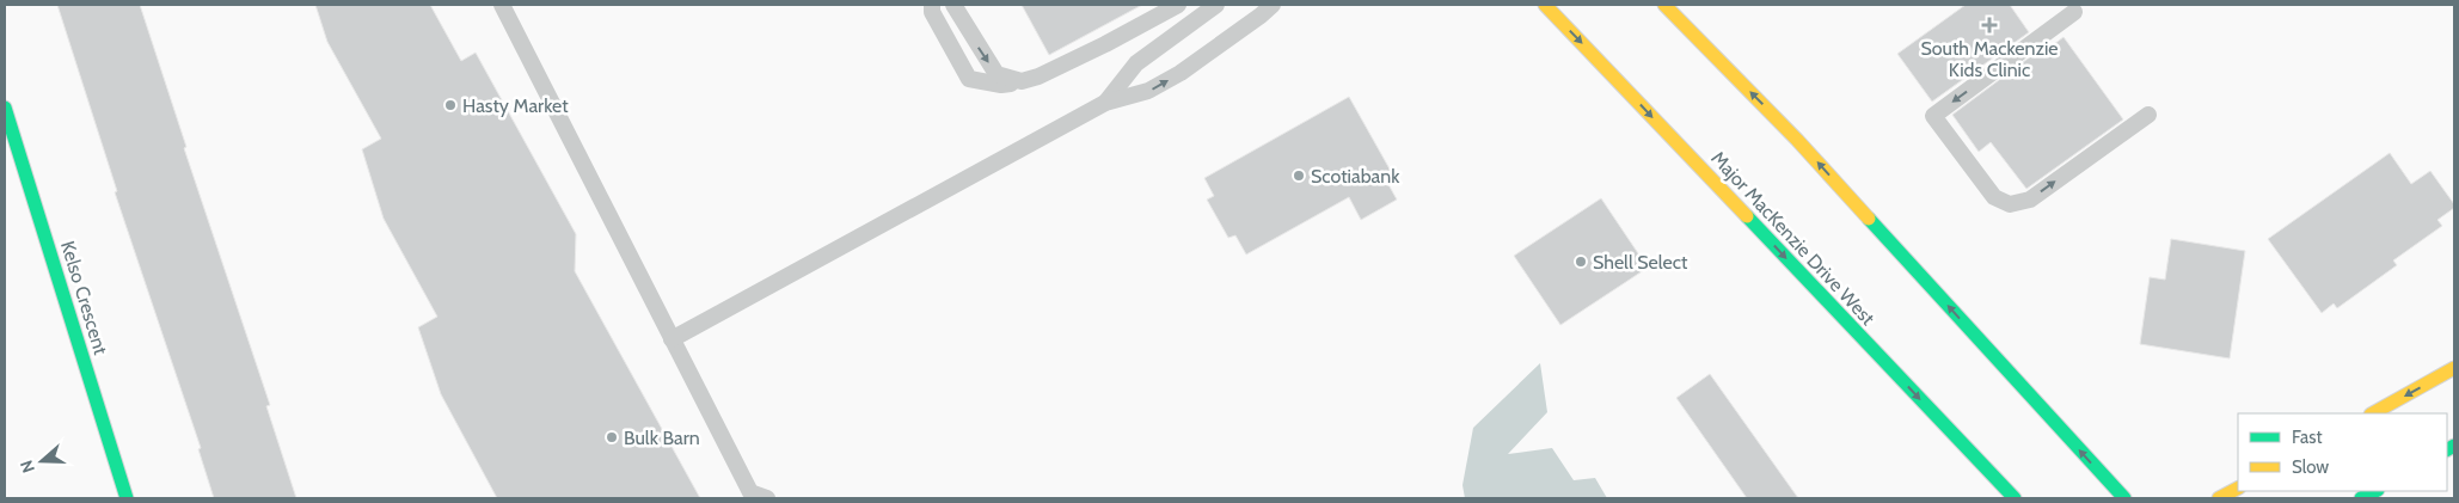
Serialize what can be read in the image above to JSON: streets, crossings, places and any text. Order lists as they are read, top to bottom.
{
  "streets": {
    "main road": ["Major MacKenzie Drive West", "Kelso Crescent"]
  },
  "places": {
    "health": ["South Mackenzie Kids Clinic"],
    "other": [
      "Hasty Market",
      "Scotiabank",
      "Shell Select",
      "Bulk Barn"
    ]
  },
  "legend": ["Fast", "Slow"],
  "north": "left"
}
